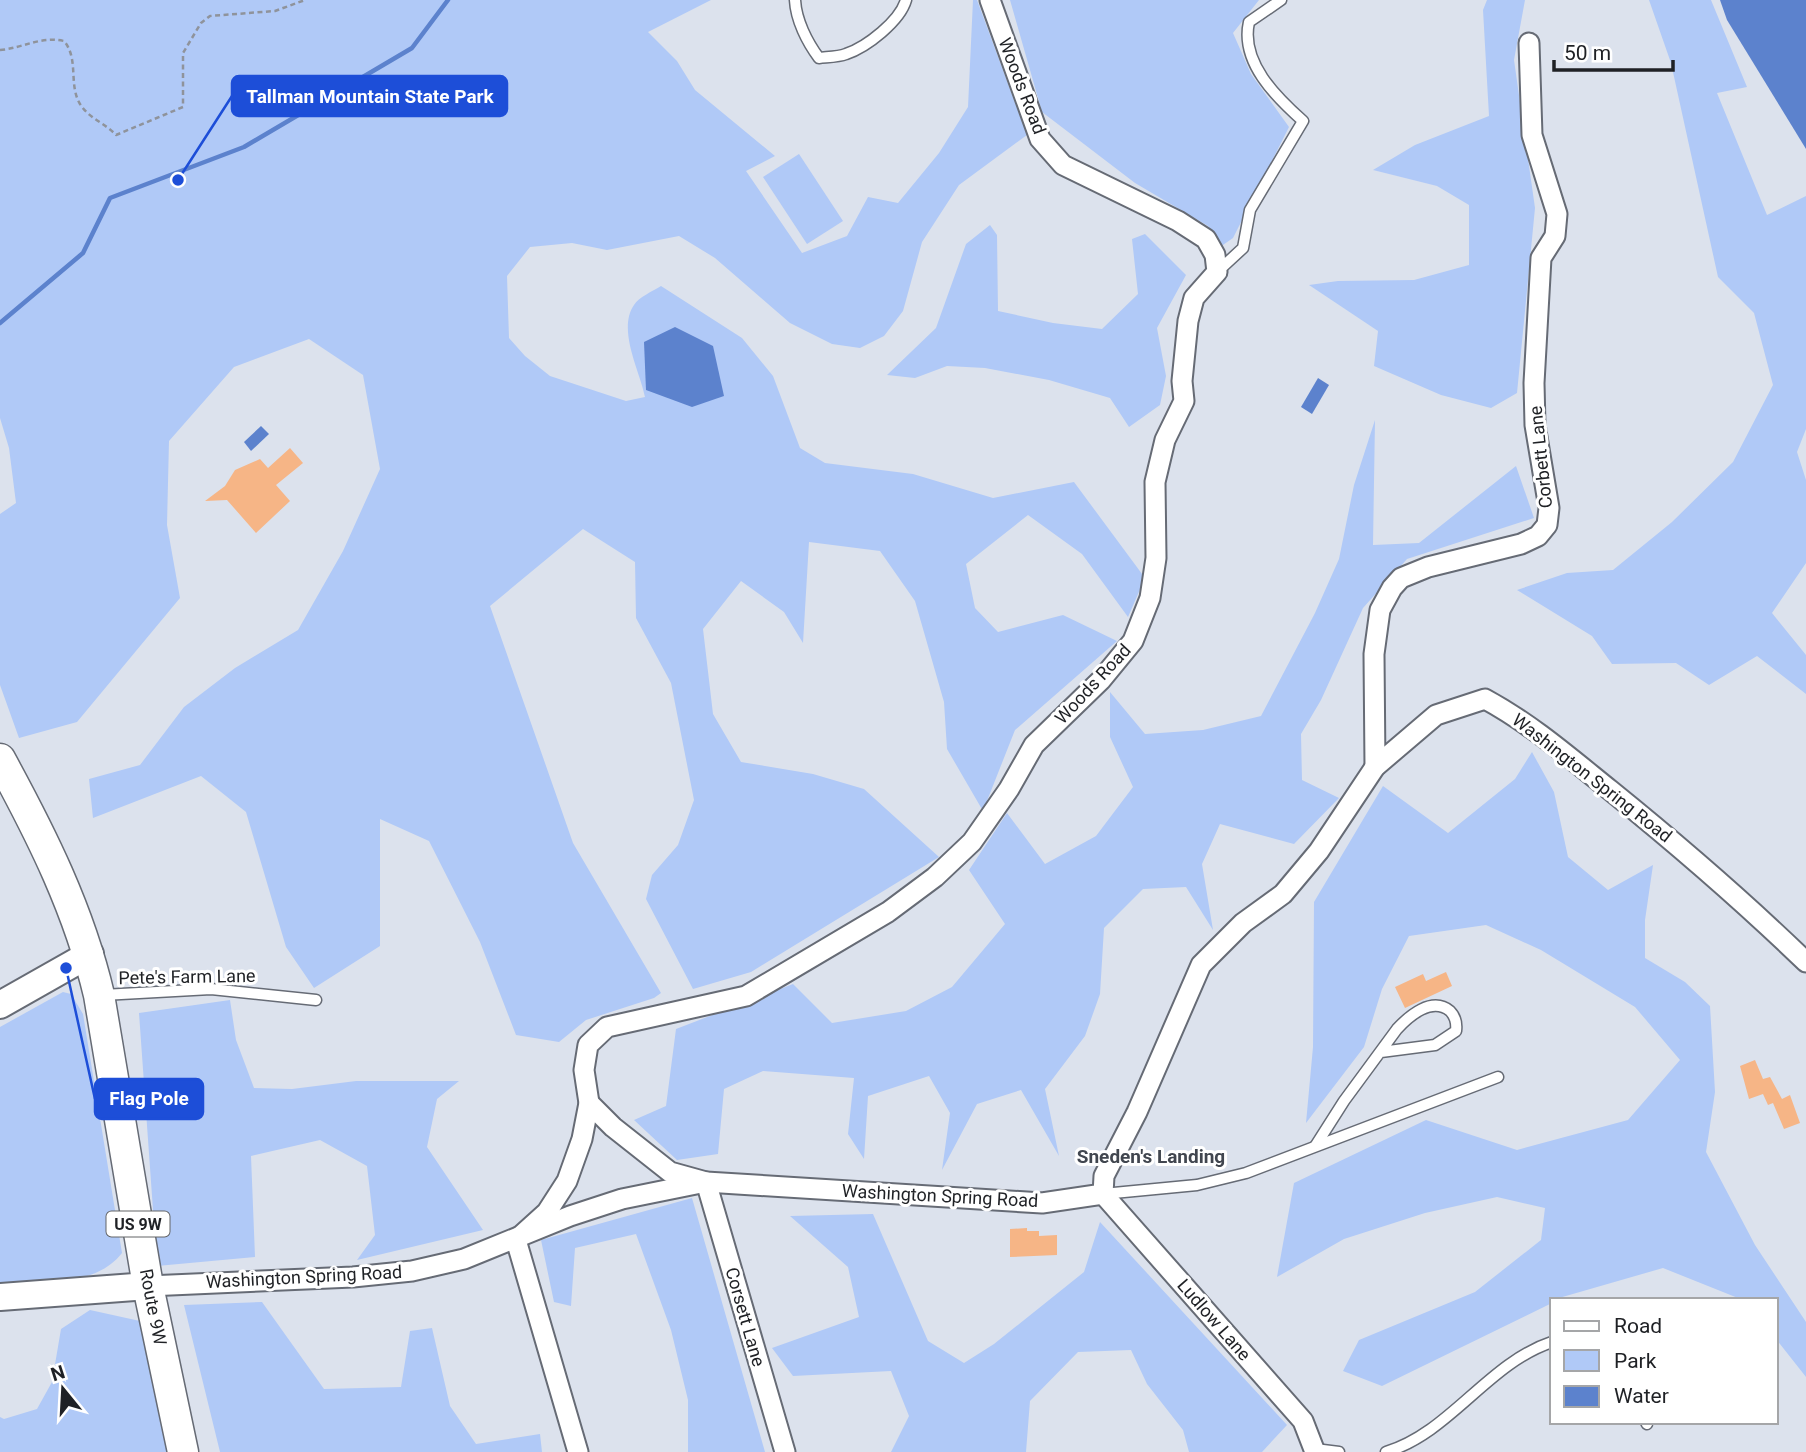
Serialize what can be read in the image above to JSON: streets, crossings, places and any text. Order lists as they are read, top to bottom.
{
  "streets": {
    "main road": ["US 9W", "Route 9W"],
    "street": [
      "Woods Road",
      "Corbett Lane",
      "Washington Spring Road",
      "Corsett Lane",
      "Ludlow Lane"
    ],
    "lane": ["Pete's Farm Lane"]
  },
  "crossings": [
    ["Woods Road", "Washington Spring Road"],
    ["Corbett Lane", "Washington Spring Road"],
    ["Washington Spring Road", "Route 9W"],
    ["Washington Spring Road", "Corsett Lane"],
    ["Washington Spring Road", "Ludlow Lane"],
    ["Pete's Farm Lane", "US 9W"],
    ["Pete's Farm Lane", "Route 9W"],
    ["US 9W", "Route 9W"]
  ],
  "districts": ["Sneden's Landing"],
  "places": ["Tallman Mountain State Park", "Flag Pole"],
  "legend": ["Road", "Park", "Water"],
  "scale_bar": "50 m",
  "north": "top"
}
